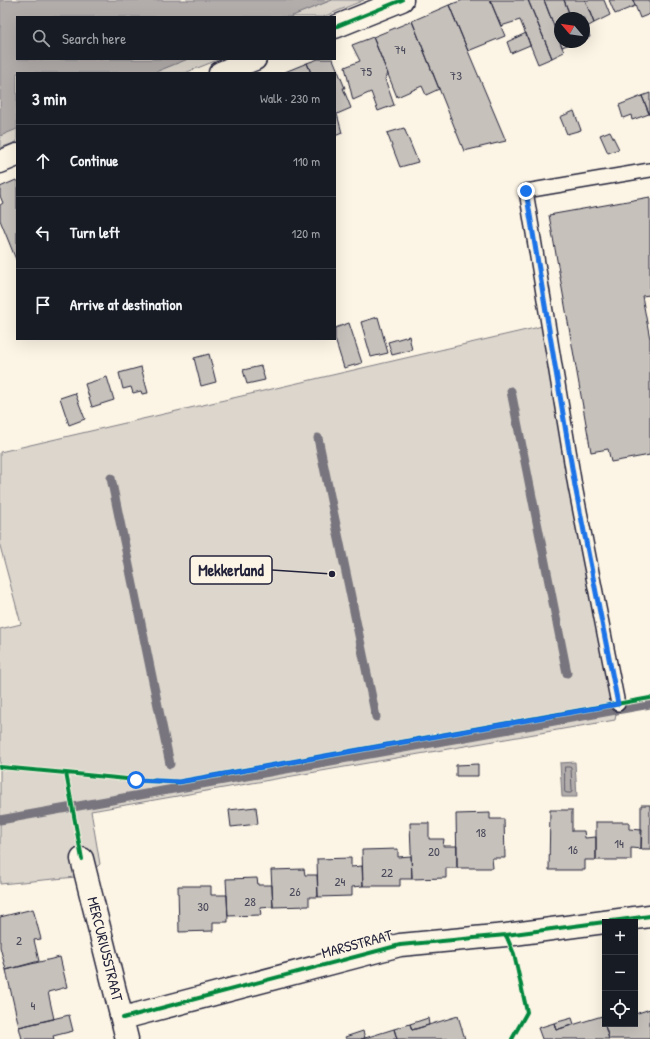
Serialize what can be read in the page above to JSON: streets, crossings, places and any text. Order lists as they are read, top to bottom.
{
  "streets": {
    "street": ["MARSSTRAAT", "MERCURIUSSTRAAT"]
  },
  "crossings": [
    ["MARSSTRAAT", "MERCURIUSSTRAAT"]
  ],
  "places": ["Mekkerland"],
  "house_numbers": [
    "74",
    "75",
    "73",
    "18",
    "14",
    "16",
    "20",
    "22",
    "24",
    "26",
    "28",
    "30",
    "2",
    "4"
  ],
  "north": "top left",
  "page": {
    "search": "Search here",
    "heading": ["3 min", "Walk · 230 m"],
    "list": [
      ["Continue", "110 m"],
      ["Turn left", "120 m"],
      "Arrive at destination"
    ],
    "map_buttons": ["+", "−"]
  }
}
